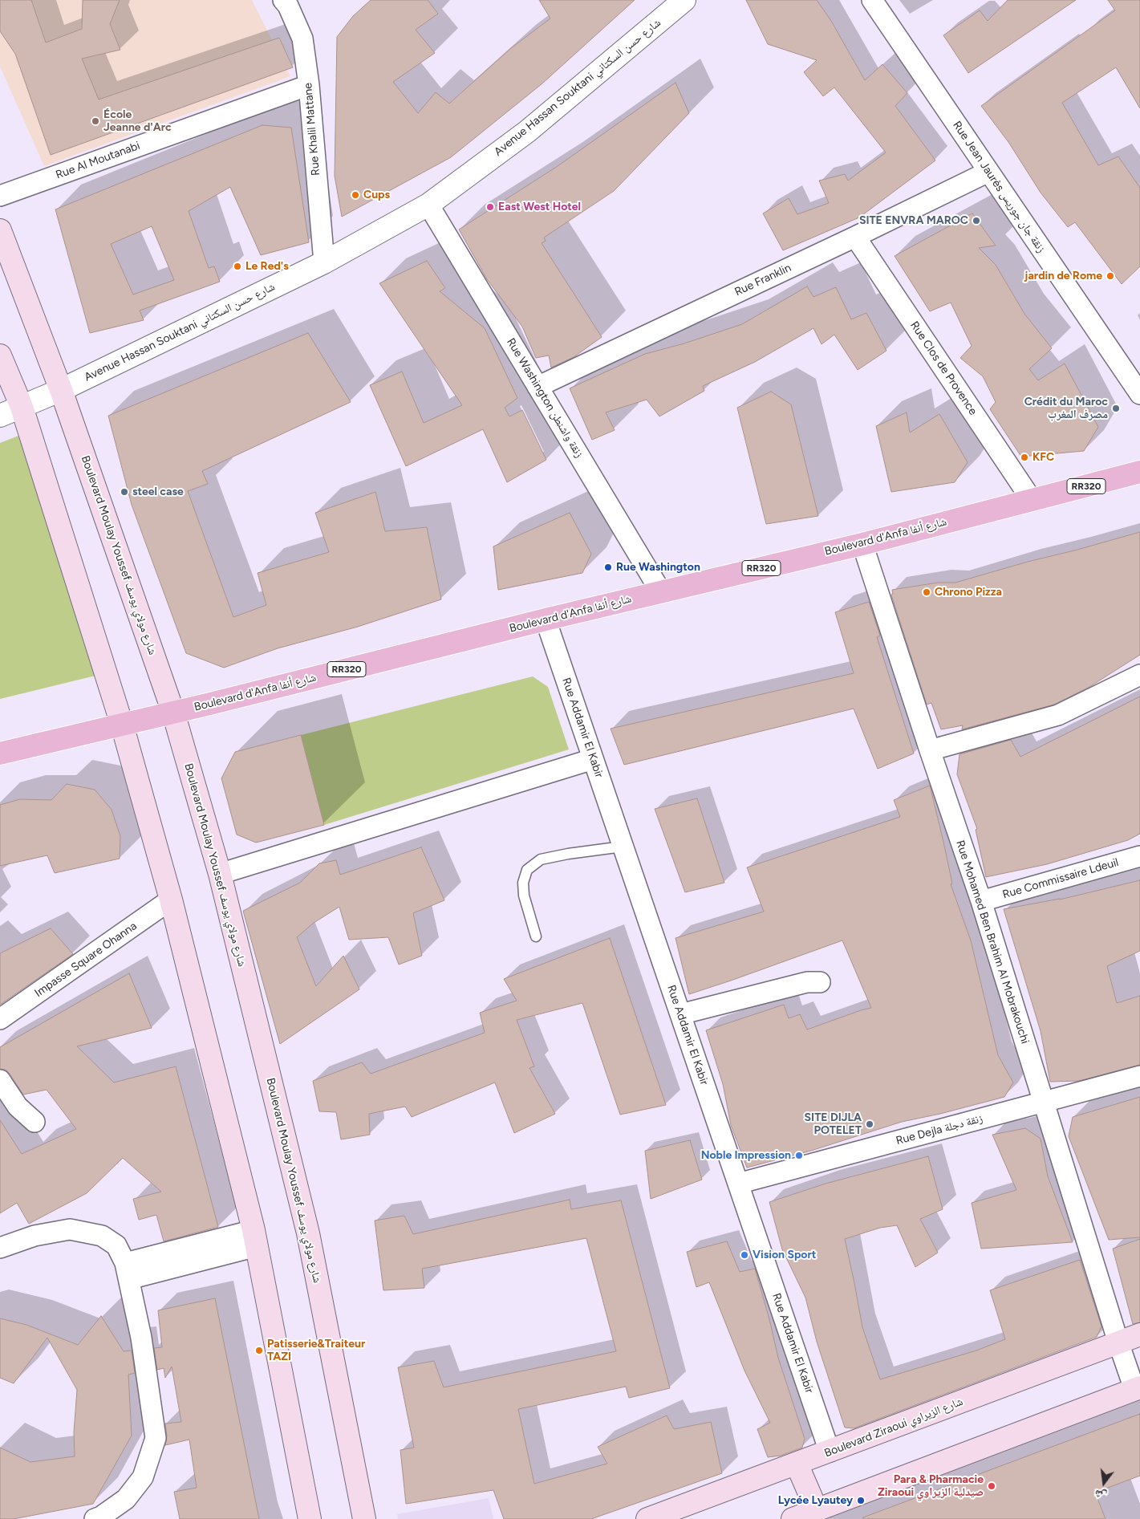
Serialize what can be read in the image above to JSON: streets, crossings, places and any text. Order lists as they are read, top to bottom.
{
  "streets": {
    "main road": [
      "RR320",
      "Boulevard d'Anfa شارع أنفا",
      "Boulevard Moulay Youssef شارع مولاي يوسف",
      "Boulevard Ziraoui شارع الزيراوي"
    ],
    "street": [
      "Avenue Hassan Souktani شارع حسن السكتاني",
      "Rue Khalil Mattane",
      "Rue Al Moutanabi",
      "Rue Jean Jaurès زنقة جان جوريس",
      "Rue Franklin",
      "Rue Clos de Provence",
      "Rue Washington زنقة واشنطن",
      "Rue Addamir El Kabir",
      "Rue Commissaire Ldeuil",
      "Rue Mohamed Ben Brahim Al Mobrakouchi",
      "Impasse Square Ohanna",
      "Rue Dejla زنقة دجلة"
    ]
  },
  "crossings": [
    ["Avenue Hassan Souktani شارع حسن السكتاني", "Rue Khalil Mattane"],
    ["Avenue Hassan Souktani شارع حسن السكتاني", "Rue Washington زنقة واشنطن"],
    ["Avenue Hassan Souktani شارع حسن السكتاني", "Boulevard Moulay Youssef شارع مولاي يوسف"],
    ["Rue Khalil Mattane", "Rue Al Moutanabi"],
    ["Rue Jean Jaurès زنقة جان جوريس", "Rue Franklin"],
    ["Rue Franklin", "Rue Clos de Provence"],
    ["Rue Franklin", "Rue Washington زنقة واشنطن"],
    ["Rue Clos de Provence", "Boulevard d'Anfa شارع أنفا"],
    ["Rue Washington زنقة واشنطن", "Boulevard d'Anfa شارع أنفا"],
    ["Boulevard d'Anfa شارع أنفا", "Boulevard Moulay Youssef شارع مولاي يوسف"],
    ["Boulevard d'Anfa شارع أنفا", "Rue Addamir El Kabir"],
    ["Boulevard d'Anfa شارع أنفا", "Rue Mohamed Ben Brahim Al Mobrakouchi"],
    ["Rue Addamir El Kabir", "Rue Dejla زنقة دجلة"],
    ["Rue Addamir El Kabir", "Boulevard Ziraoui شارع الزيراوي"],
    ["Rue Commissaire Ldeuil", "Rue Mohamed Ben Brahim Al Mobrakouchi"],
    ["Rue Mohamed Ben Brahim Al Mobrakouchi", "Rue Dejla زنقة دجلة"],
    ["Rue Mohamed Ben Brahim Al Mobrakouchi", "Boulevard Ziraoui شارع الزيراوي"]
  ],
  "places": [
    "École Jeanne d'Arc",
    "Cups",
    "East West Hotel",
    "SITE ENVRA MAROC",
    "Le Red's",
    "jardin de Rome",
    "Crédit du Maroc مصرف المغرب",
    "KFC",
    "steel case",
    "Rue Washington",
    "Chrono Pizza",
    "SITE DIJLA POTELET",
    "Noble Impression",
    "Vision Sport",
    "Patisserie&Traiteur TAZI",
    "Para & Pharmacie Ziraoui صيدلية الزيراوي",
    "Lycée Lyautey"
  ],
  "north": "bottom"
}
